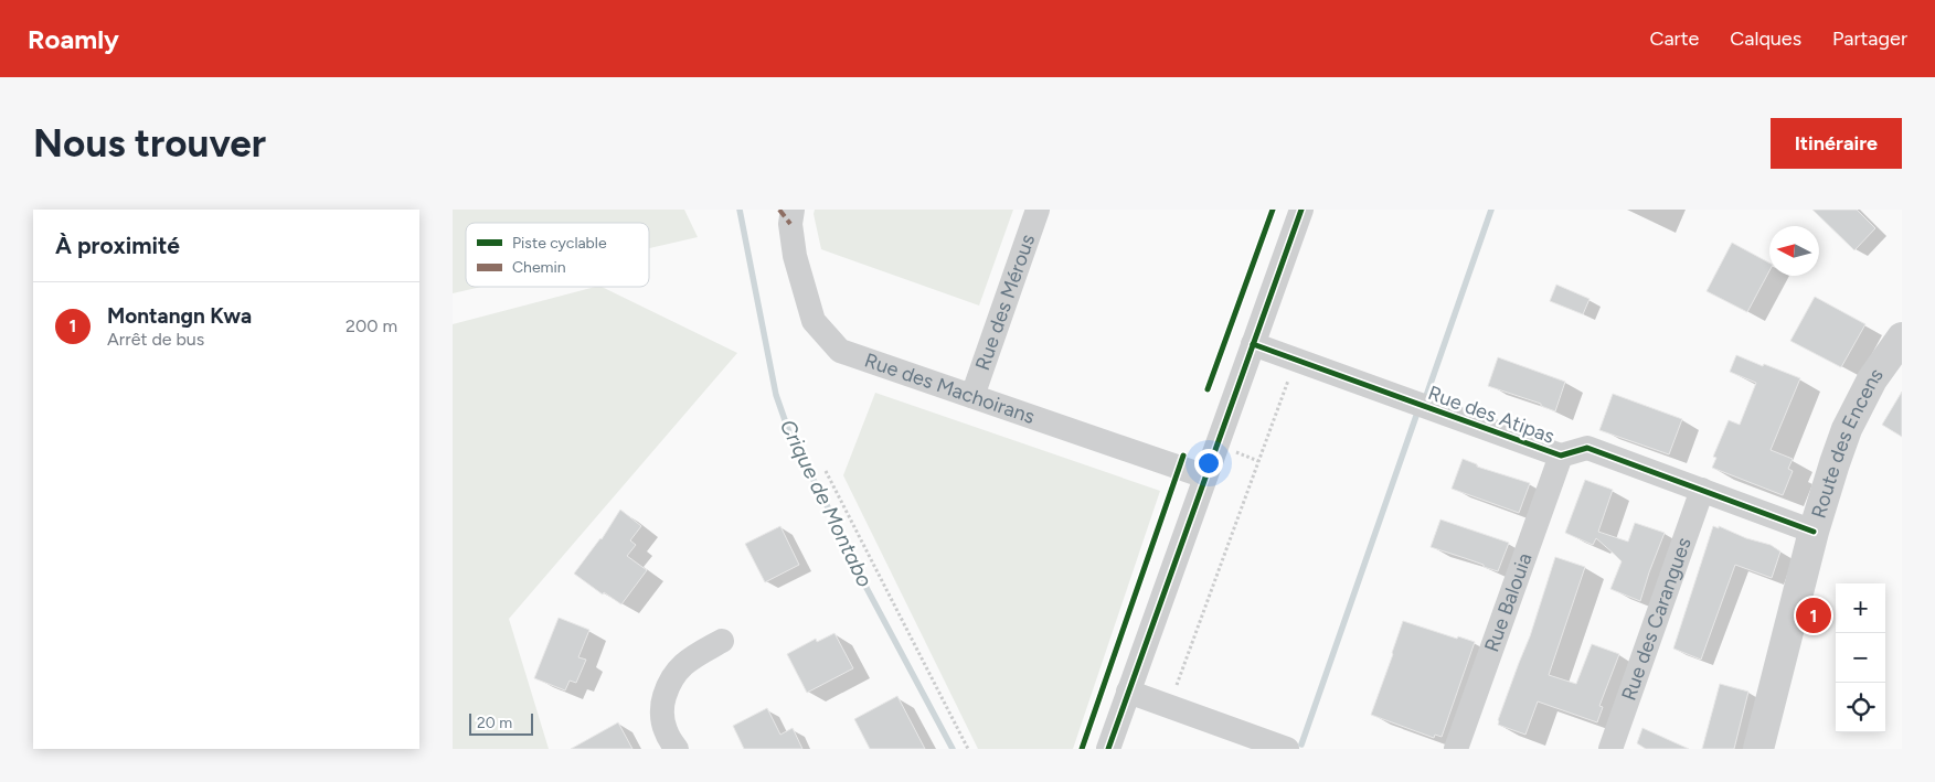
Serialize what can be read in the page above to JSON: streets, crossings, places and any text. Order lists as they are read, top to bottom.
{
  "streets": {
    "street": [
      "Rue des Mérous",
      "Rue des Machoirans",
      "Rue des Atipas",
      "Route des Encens",
      "Rue Balouia",
      "Rue des Carangues"
    ]
  },
  "crossings": [
    ["Rue des Mérous", "Rue des Machoirans"],
    ["Rue des Atipas", "Route des Encens"],
    ["Rue des Atipas", "Rue Balouia"],
    ["Rue des Atipas", "Rue des Carangues"]
  ],
  "water": ["Crique de Montabo"],
  "legend": ["Piste cyclable", "Chemin"],
  "scale_bar": "20 m",
  "north": "left",
  "page": {
    "header": "Roamly",
    "nav": ["Carte", "Calques", "Partager"],
    "buttons": "Itinéraire",
    "title": "Nous trouver",
    "heading": "À proximité",
    "list": [
      {
        "mark": "1",
        "name": "Montangn Kwa",
        "note": "Arrêt de bus",
        "value": "200 m"
      }
    ],
    "map_buttons": ["+", "−"],
    "pins": "1",
    "scale": "20 m"
  }
}
